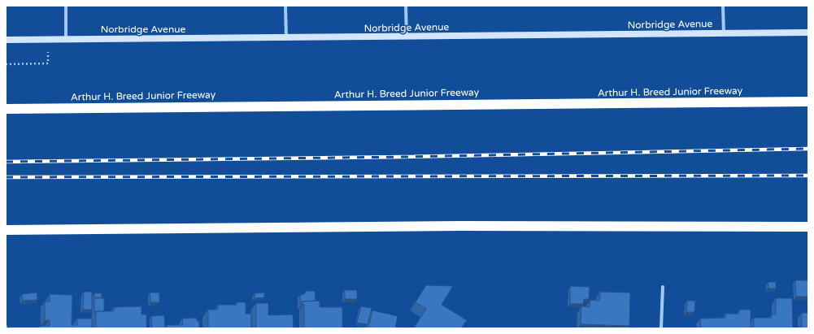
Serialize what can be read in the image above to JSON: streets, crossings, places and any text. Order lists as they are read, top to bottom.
{
  "streets": {
    "highway": ["Arthur H. Breed Junior Freeway"],
    "street": ["Norbridge Avenue"]
  }
}
